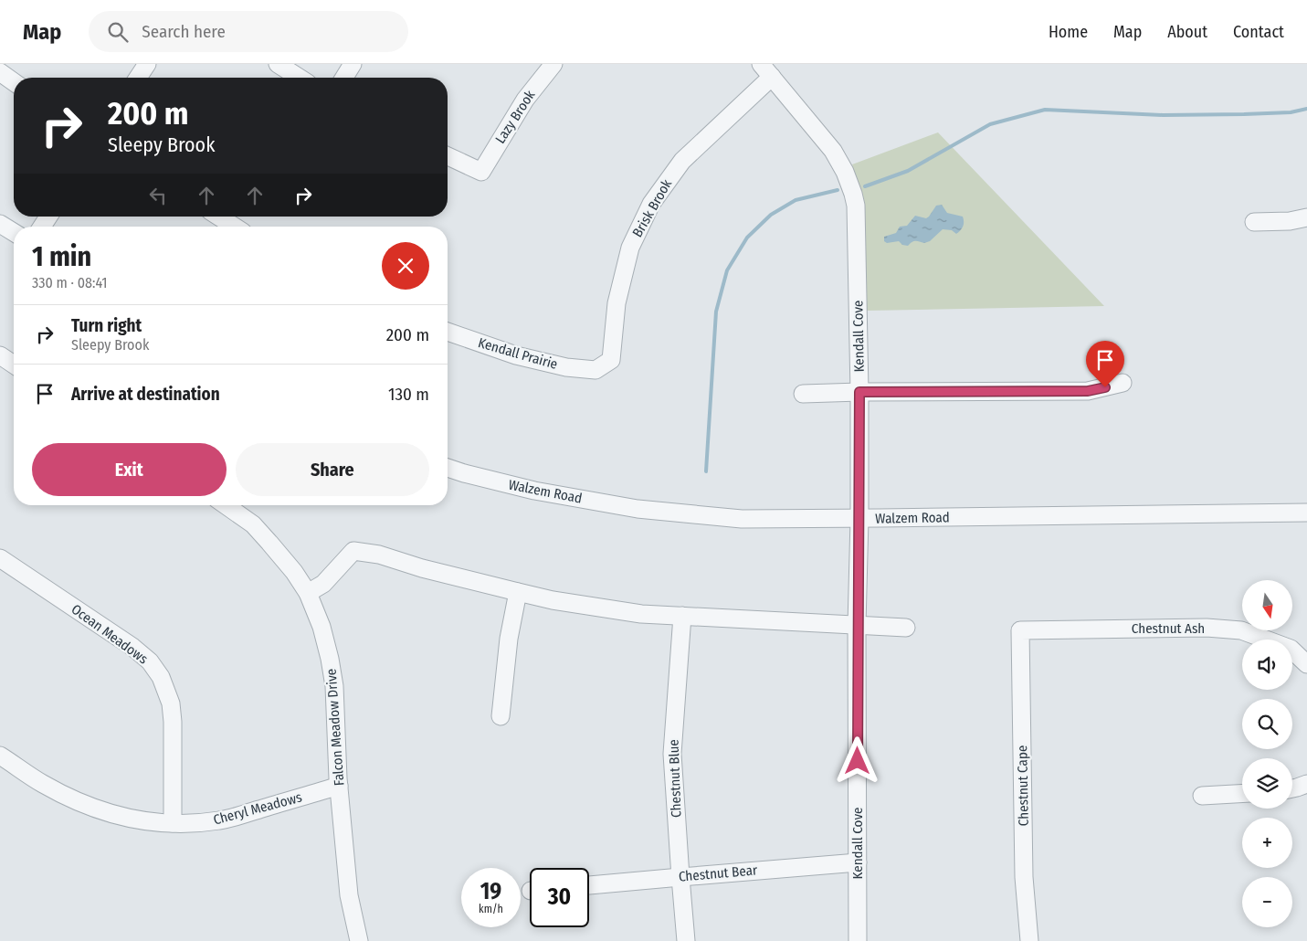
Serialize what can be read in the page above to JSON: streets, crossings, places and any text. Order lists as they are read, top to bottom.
{
  "streets": {
    "street": [
      "Lazy Brook",
      "Brisk Brook",
      "Kendall Cove",
      "Kendall Prairie",
      "Walzem Road",
      "Chestnut Ash",
      "Ocean Meadows",
      "Falcon Meadow Drive",
      "Chestnut Blue",
      "Chestnut Cape",
      "Cheryl Meadows",
      "Chestnut Bear"
    ]
  },
  "crossings": [
    ["Brisk Brook", "Kendall Cove"],
    ["Brisk Brook", "Kendall Prairie"],
    ["Kendall Cove", "Walzem Road"],
    ["Kendall Cove", "Chestnut Bear"],
    ["Chestnut Ash", "Chestnut Cape"],
    ["Ocean Meadows", "Cheryl Meadows"],
    ["Falcon Meadow Drive", "Cheryl Meadows"],
    ["Chestnut Blue", "Chestnut Bear"]
  ],
  "north": "bottom",
  "page": {
    "header": "Map",
    "search": "Search here",
    "nav": [
      "Home",
      "Map",
      "About",
      "Contact"
    ],
    "turn": ["200 m", "Sleepy Brook"],
    "heading": ["1 min", "330 m · 08:41"],
    "list": [
      {
        "name": "Turn right",
        "note": "Sleepy Brook",
        "value": "200 m"
      },
      {
        "name": "Arrive at destination",
        "value": "130 m"
      }
    ],
    "buttons": ["Exit", "Share"],
    "map_buttons": ["+", "−"],
    "speed": "19 km/h",
    "limit": "30"
  }
}
